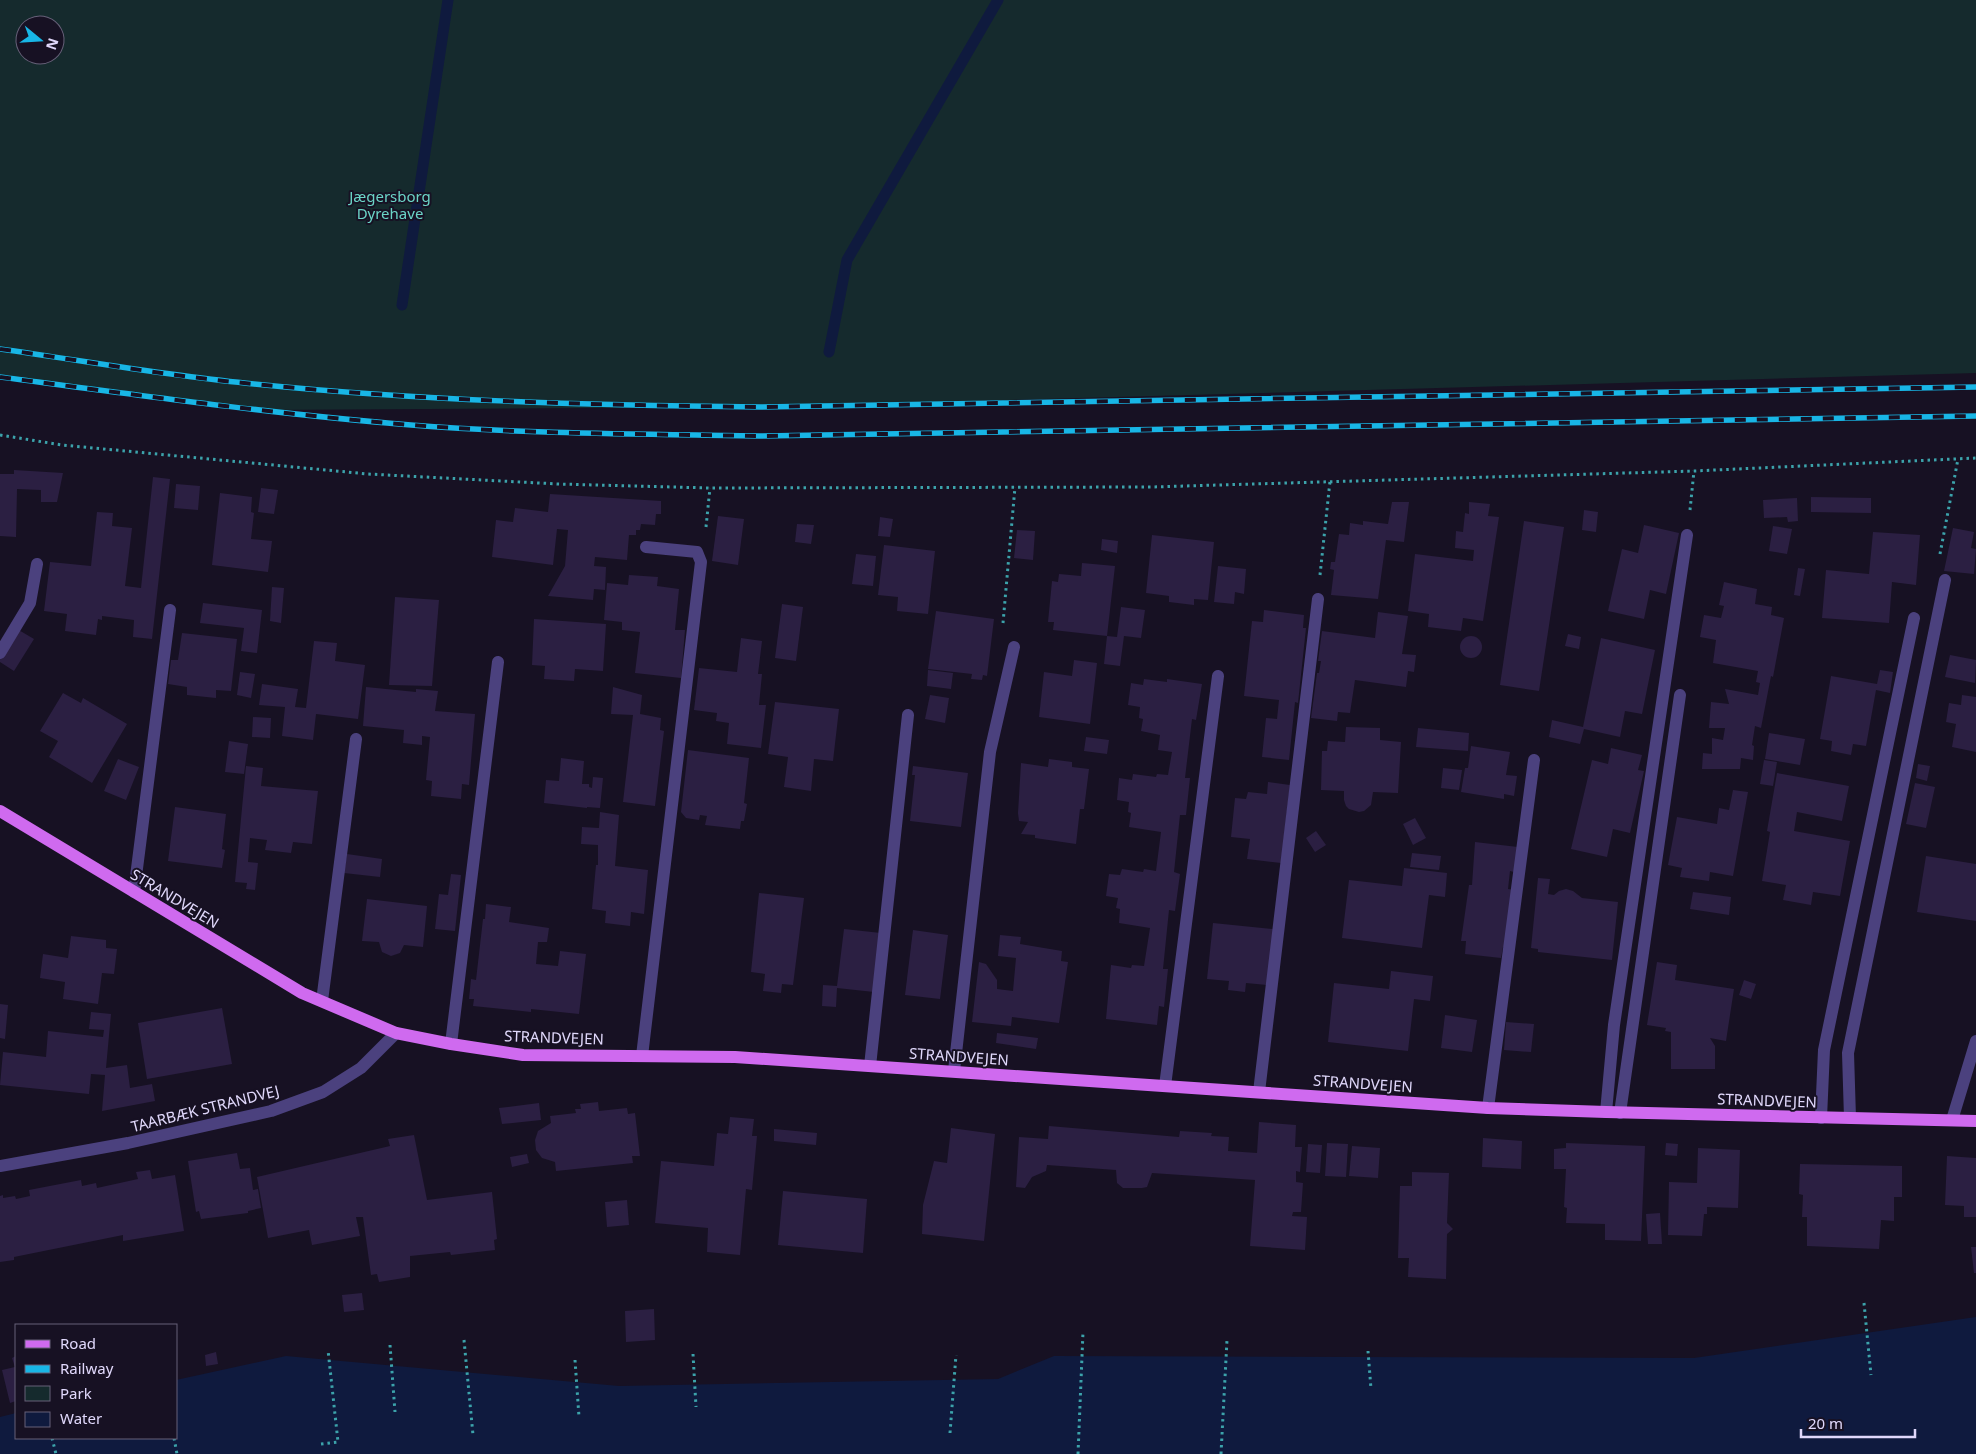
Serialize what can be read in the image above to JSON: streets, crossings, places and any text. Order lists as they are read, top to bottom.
{
  "streets": {
    "main road": ["STRANDVEJEN"],
    "street": ["TAARBÆK STRANDVEJ"]
  },
  "crossings": [
    ["STRANDVEJEN", "TAARBÆK STRANDVEJ"]
  ],
  "parks": ["Jægersborg Dyrehave"],
  "legend": [
    "Road",
    "Railway",
    "Park",
    "Water"
  ],
  "scale_bar": "20 m",
  "north": "right"
}
